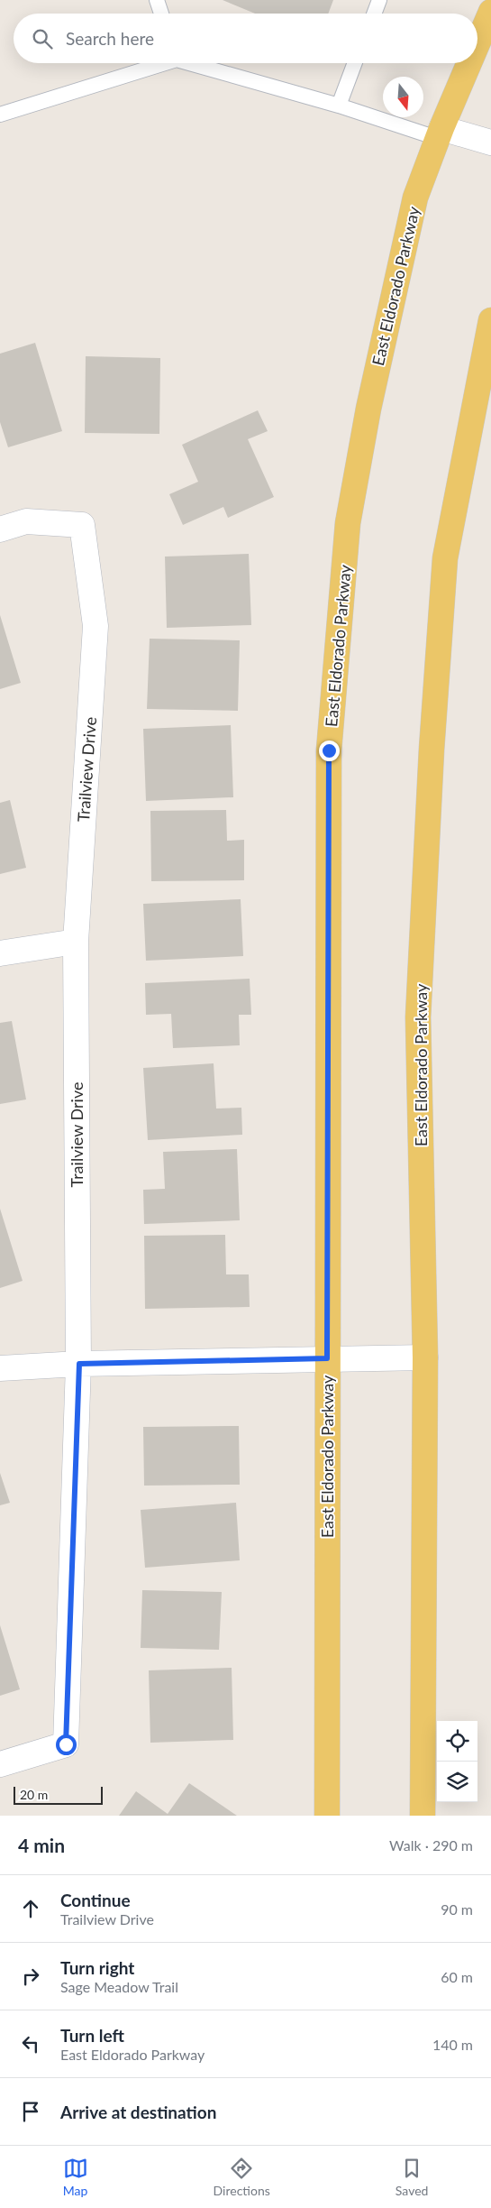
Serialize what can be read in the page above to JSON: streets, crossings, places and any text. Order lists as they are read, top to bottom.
{
  "streets": {
    "main road": ["East Eldorado Parkway"],
    "street": ["Trailview Drive"]
  },
  "scale_bar": "20 m",
  "north": "bottom",
  "page": {
    "search": "Search here",
    "scale": "20 m",
    "heading": ["4 min", "Walk · 290 m"],
    "list": [
      ["Continue", "Trailview Drive", "90 m"],
      ["Turn right", "Sage Meadow Trail", "60 m"],
      ["Turn left", "East Eldorado Parkway", "140 m"],
      "Arrive at destination"
    ],
    "nav": ["Map", "Directions", "Saved"]
  }
}
